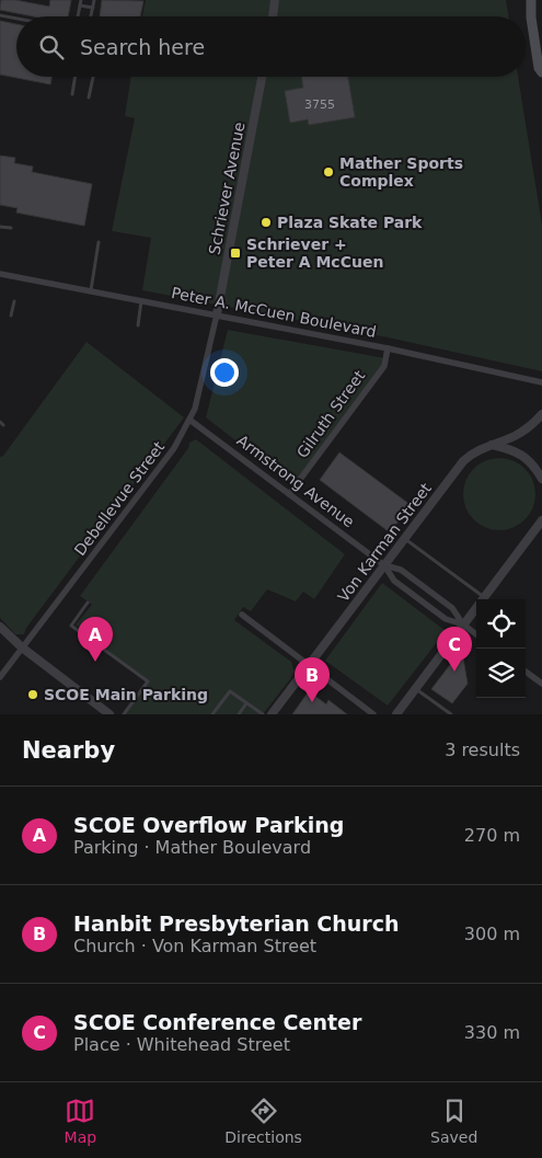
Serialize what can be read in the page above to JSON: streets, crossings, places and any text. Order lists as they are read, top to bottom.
{
  "streets": {
    "street": [
      "Schriever Avenue",
      "Peter A. McCuen Boulevard",
      "Gilruth Street",
      "Armstrong Avenue",
      "Debellevue Street",
      "Von Karman Street"
    ]
  },
  "crossings": [
    ["Schriever Avenue", "Peter A. McCuen Boulevard"],
    ["Schriever Avenue", "Debellevue Street"],
    ["Peter A. McCuen Boulevard", "Gilruth Street"],
    ["Peter A. McCuen Boulevard", "Debellevue Street"],
    ["Gilruth Street", "Armstrong Avenue"],
    ["Armstrong Avenue", "Debellevue Street"],
    ["Armstrong Avenue", "Von Karman Street"]
  ],
  "places": {
    "other": ["Mather Sports Complex", "Plaza Skate Park", "SCOE Main Parking"],
    "transit": ["Schriever + Peter A McCuen"]
  },
  "house_numbers": ["3755"],
  "page": {
    "search": "Search here",
    "pins": ["A", "C", "B"],
    "heading": ["Nearby", "3 results"],
    "list": [
      {
        "mark": "A",
        "name": "SCOE Overflow Parking",
        "note": "Parking · Mather Boulevard",
        "value": "270 m"
      },
      {
        "mark": "B",
        "name": "Hanbit Presbyterian Church",
        "note": "Church · Von Karman Street",
        "value": "300 m"
      },
      {
        "mark": "C",
        "name": "SCOE Conference Center",
        "note": "Place · Whitehead Street",
        "value": "330 m"
      }
    ],
    "nav": ["Map", "Directions", "Saved"]
  }
}
